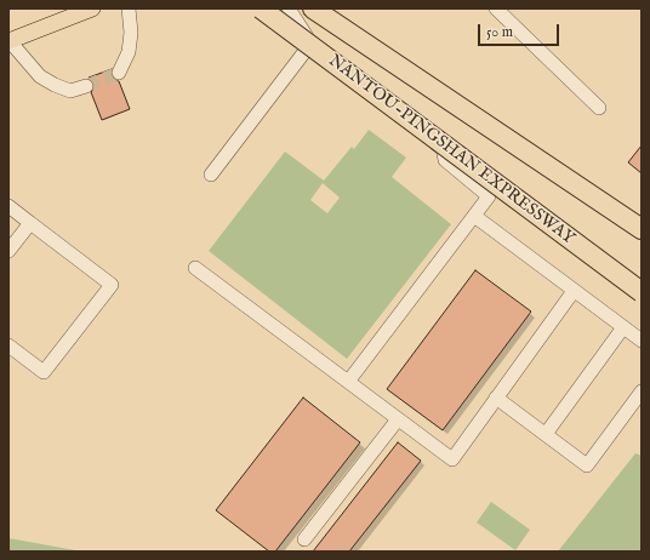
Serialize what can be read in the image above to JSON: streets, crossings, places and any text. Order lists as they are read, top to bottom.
{
  "streets": {
    "highway": ["NANTOU-PINGSHAN EXPRESSWAY"]
  },
  "scale_bar": "50 m"
}
